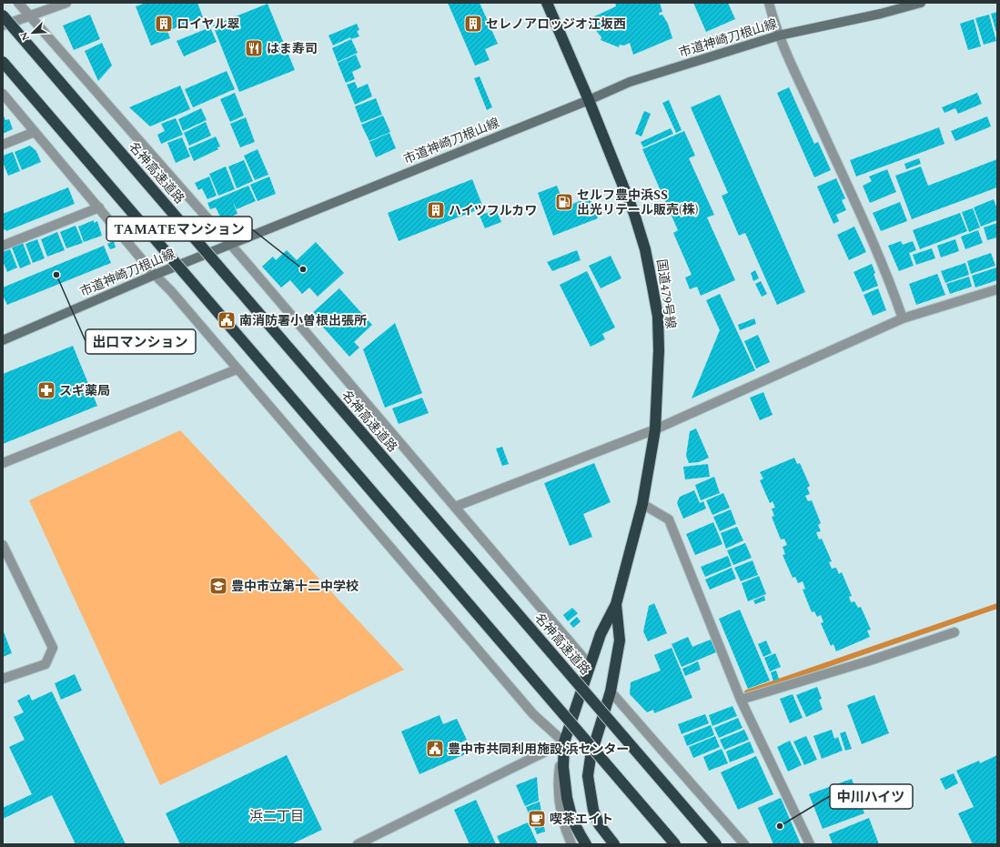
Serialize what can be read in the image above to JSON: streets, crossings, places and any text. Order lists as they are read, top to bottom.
{
  "streets": {
    "highway": ["名神高速道路", "国道479号線"],
    "street": ["市道神崎刀根山線"]
  },
  "crossings": [
    ["市道神崎刀根山線", "国道479号線"]
  ],
  "districts": ["浜二丁目"],
  "places": {
    "building": ["ロイヤル翠", "セレノアロッジオ江坂西", "ハイツフルカワ"],
    "restaurant": ["はま寿司"],
    "fuel station": ["セルフ豊中浜SS 出光リテール販売(株)"],
    "other": ["TAMATEマンション", "出口マンション", "中川ハイツ"],
    "public building": ["南消防署小曽根出張所", "豊中市共同利用施設 浜センター"],
    "pharmacy": ["スギ薬局"],
    "school or university": ["豊中市立第十二中学校"],
    "cafe": ["喫茶エイト"]
  },
  "north": "bottom left"
}
